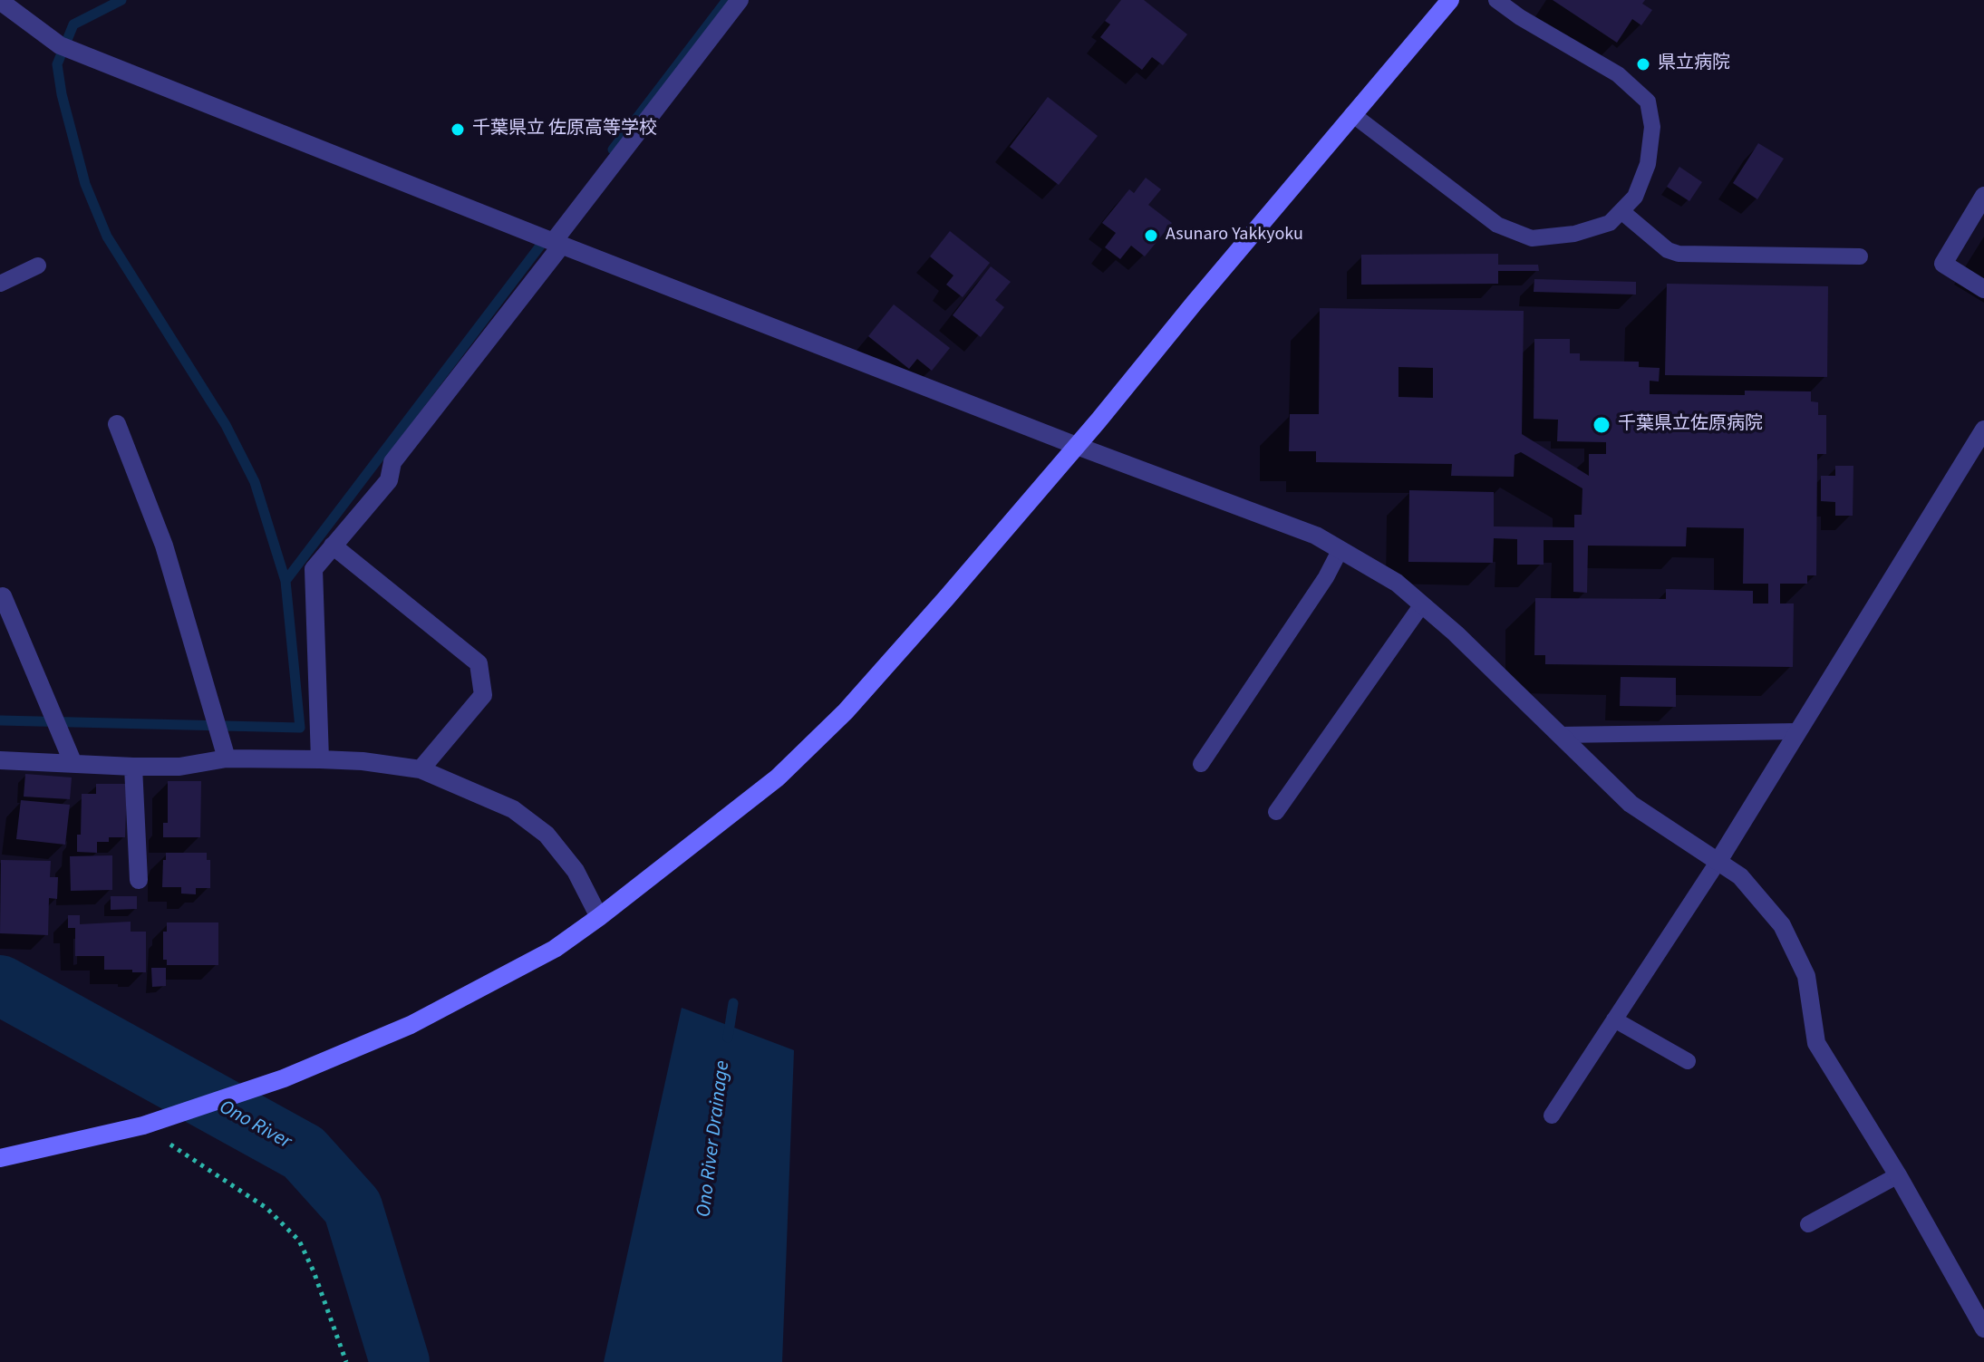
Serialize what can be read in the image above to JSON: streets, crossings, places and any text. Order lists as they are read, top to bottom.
{
  "water": ["Ono River", "Ono River Drainage"],
  "places": [
    "県立病院",
    "千葉県立 佐原高等学校",
    "Asunaro Yakkyoku",
    "千葉県立佐原病院"
  ]
}
